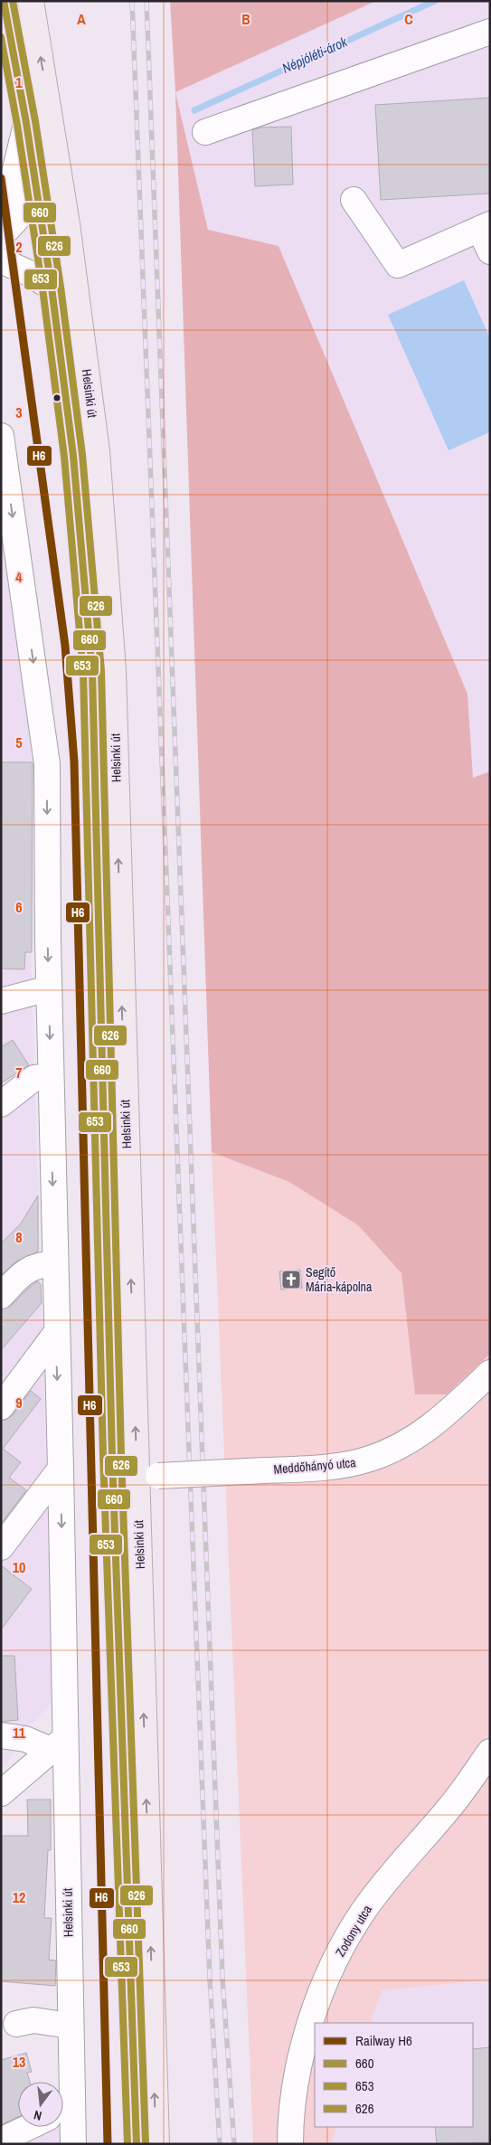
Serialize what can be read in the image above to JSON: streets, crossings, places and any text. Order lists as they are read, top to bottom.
{
  "streets": {
    "main road": ["Helsinki út"],
    "street": ["Meddőhányó utca", "Zodony utca"]
  },
  "crossings": [
    ["Helsinki út", "Meddőhányó utca"]
  ],
  "water": ["Népjóléti-árok"],
  "places": {
    "church": ["Segítő Mária-kápolna"]
  },
  "lines": [
    "transit line 660",
    "transit line 626",
    "transit line 653",
    "rail line H6"
  ],
  "legend": [
    "Railway H6",
    "660",
    "653",
    "626"
  ],
  "north": "bottom",
  "grid": {
    "columns": ["A", "B", "C"],
    "rows": [
      "1",
      "2",
      "3",
      "4",
      "5",
      "6",
      "7",
      "8",
      "9",
      "10",
      "11",
      "12",
      "13"
    ]
  }
}
